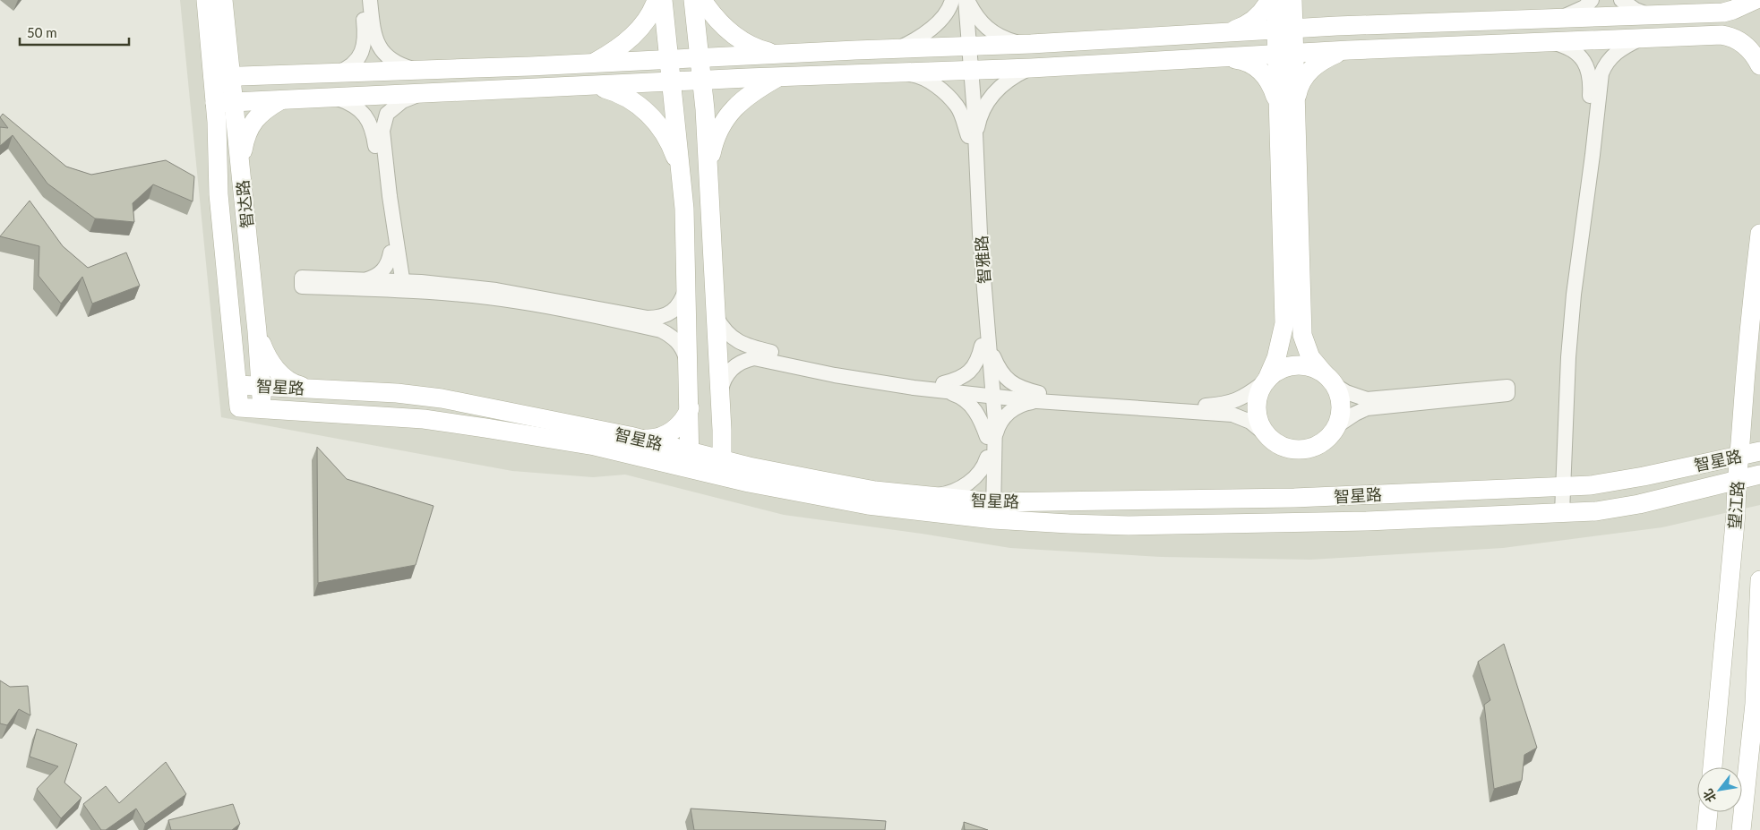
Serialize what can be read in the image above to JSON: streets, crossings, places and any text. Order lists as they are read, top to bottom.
{
  "streets": {
    "main road": ["智达路", "智星路", "望江路"],
    "street": ["智雅路"]
  },
  "crossings": [
    ["智达路", "智星路"],
    ["智雅路", "智星路"],
    ["智星路", "望江路"]
  ],
  "scale_bar": "50 m",
  "north": "bottom left"
}
